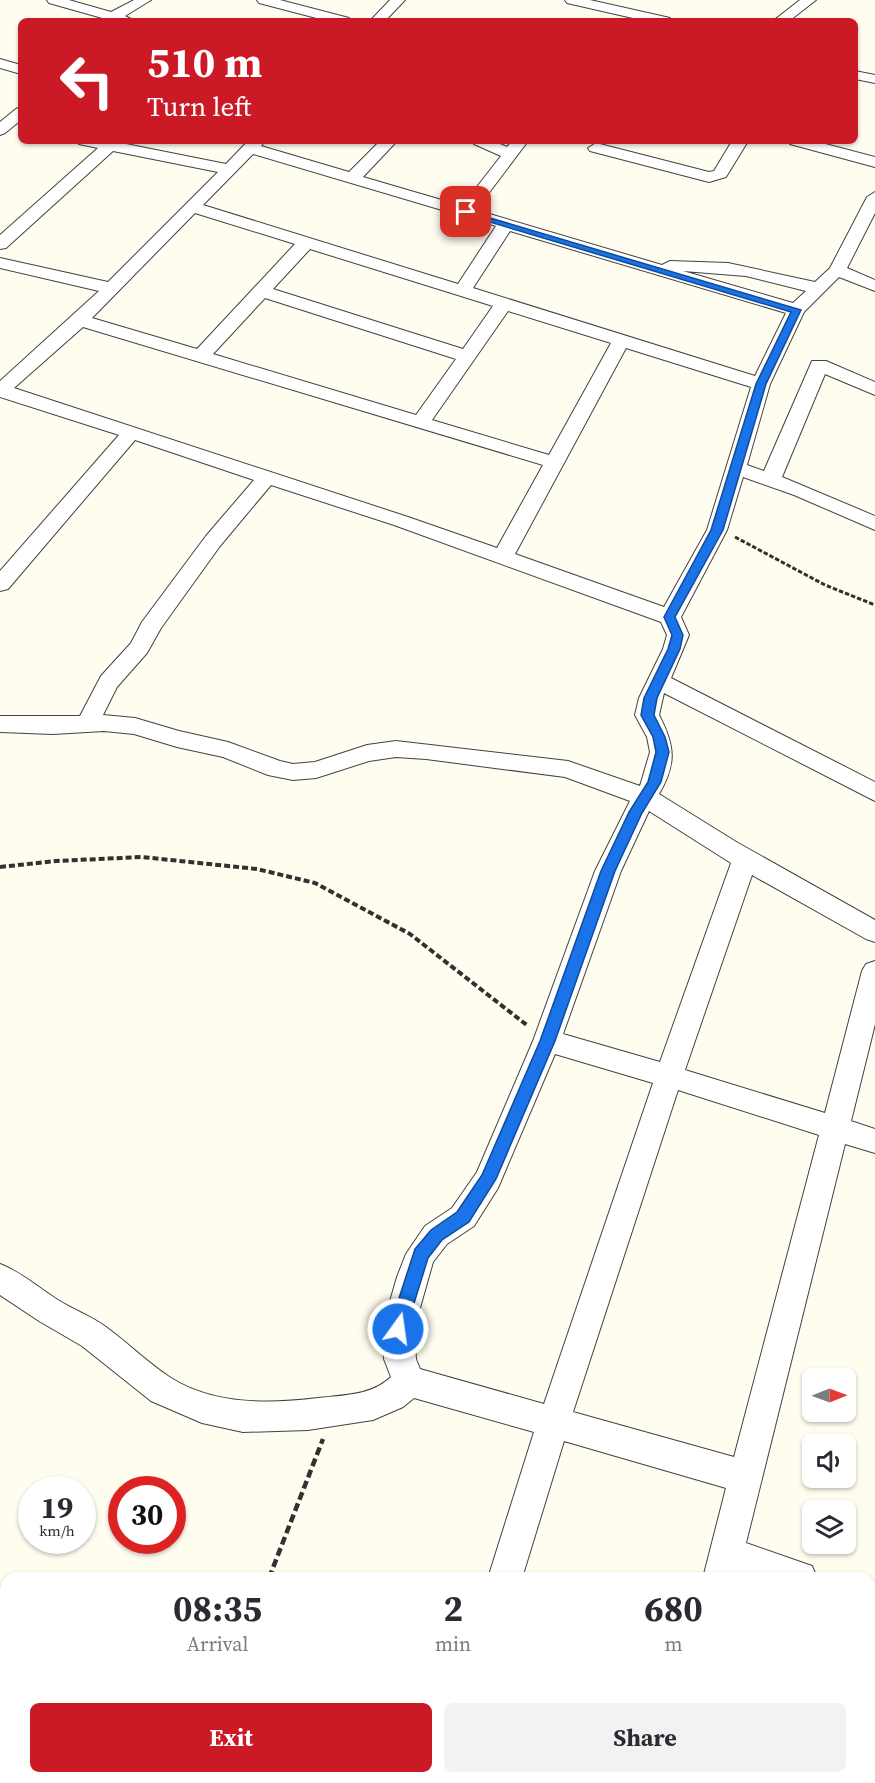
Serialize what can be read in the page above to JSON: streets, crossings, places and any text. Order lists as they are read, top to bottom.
{
  "north": "right",
  "page": {
    "turn": ["510 m", "Turn left"],
    "speed": "19 km/h",
    "limit": "30",
    "eta": [
      "08:35",
      "Arrival",
      "2",
      "min",
      "680",
      "m"
    ],
    "buttons": ["Exit", "Share"]
  }
}
